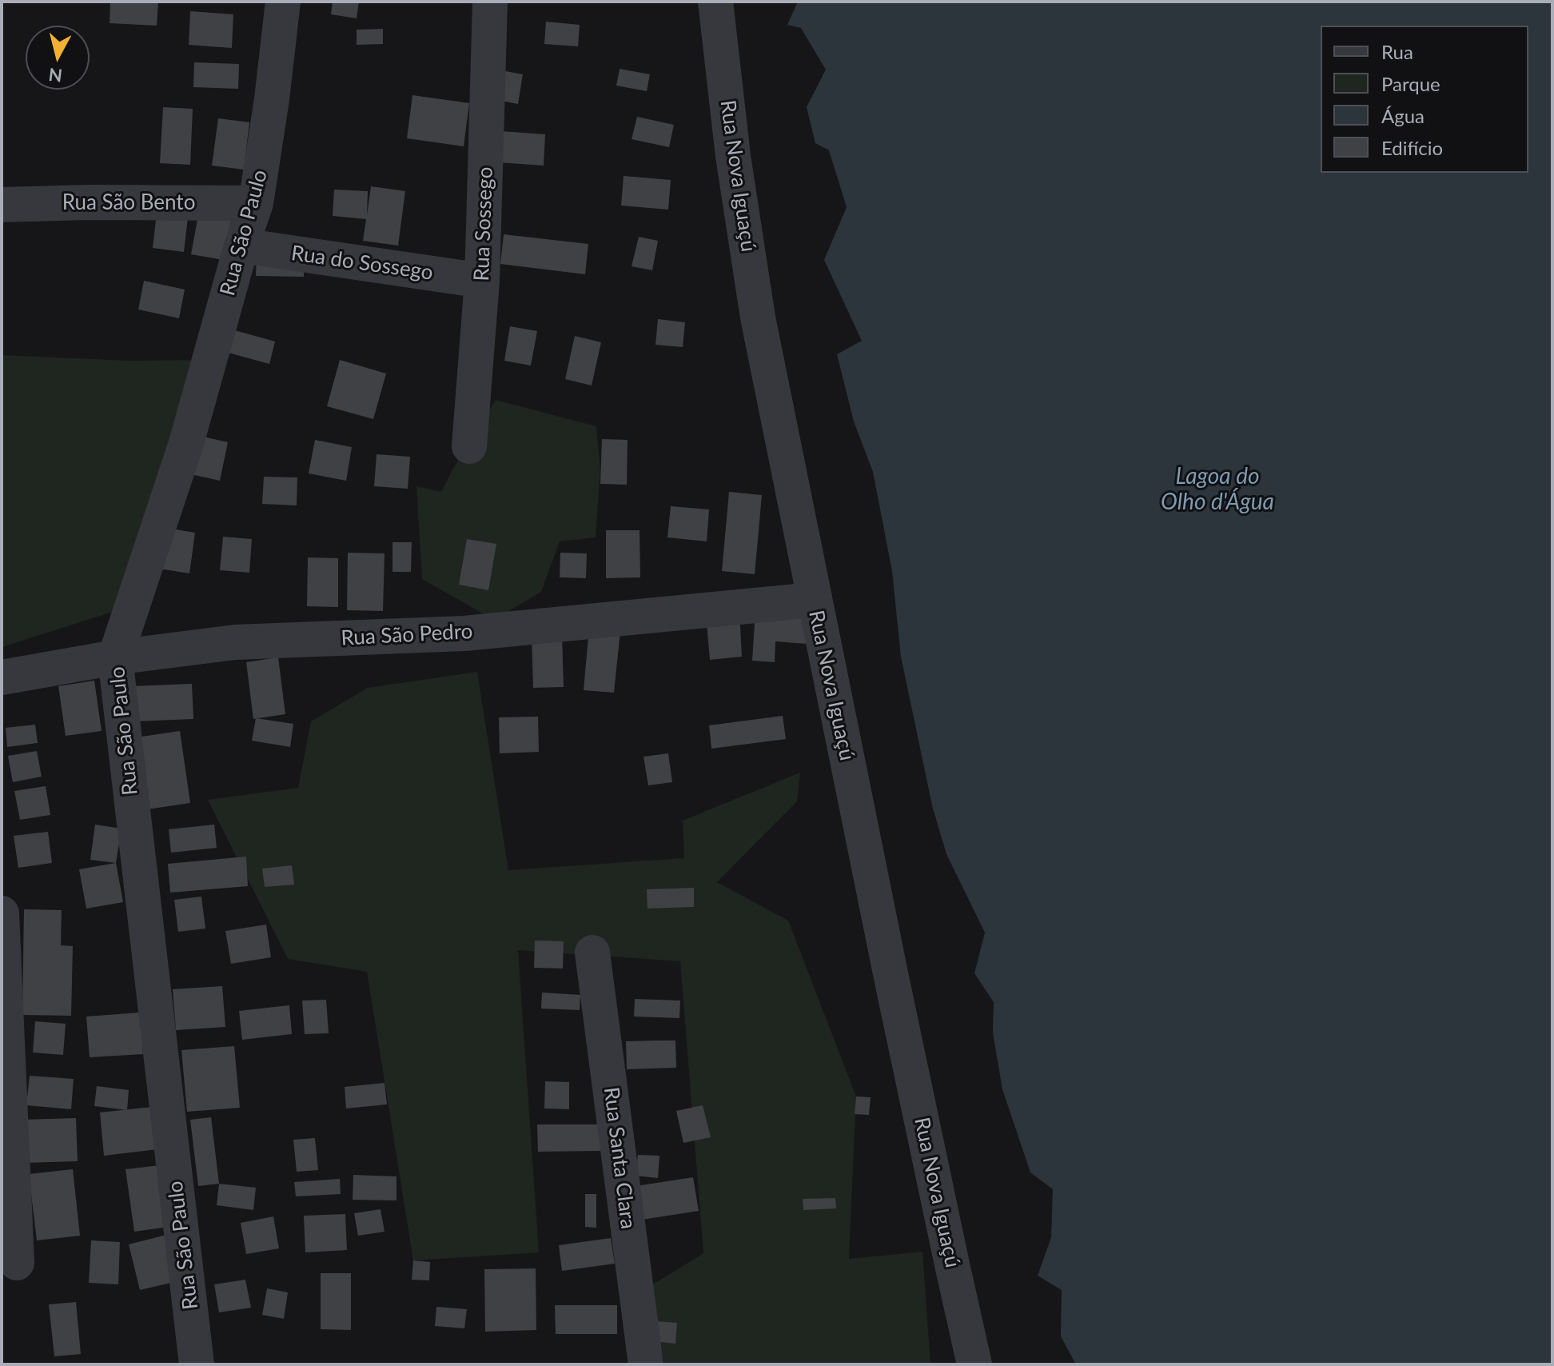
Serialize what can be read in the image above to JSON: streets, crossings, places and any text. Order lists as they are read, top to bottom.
{
  "streets": {
    "street": [
      "Rua Nova Iguaçú",
      "Rua São Bento",
      "Rua Sossego",
      "Rua São Paulo",
      "Rua do Sossego",
      "Rua São Pedro",
      "Rua Santa Clara"
    ]
  },
  "crossings": [
    ["Rua Nova Iguaçú", "Rua São Pedro"],
    ["Rua São Bento", "Rua São Paulo"],
    ["Rua Sossego", "Rua do Sossego"],
    ["Rua São Paulo", "Rua do Sossego"],
    ["Rua São Paulo", "Rua São Pedro"]
  ],
  "water": ["Lagoa do Olho d'Água"],
  "legend": [
    "Rua",
    "Parque",
    "Água",
    "Edifício"
  ],
  "north": "bottom"
}
